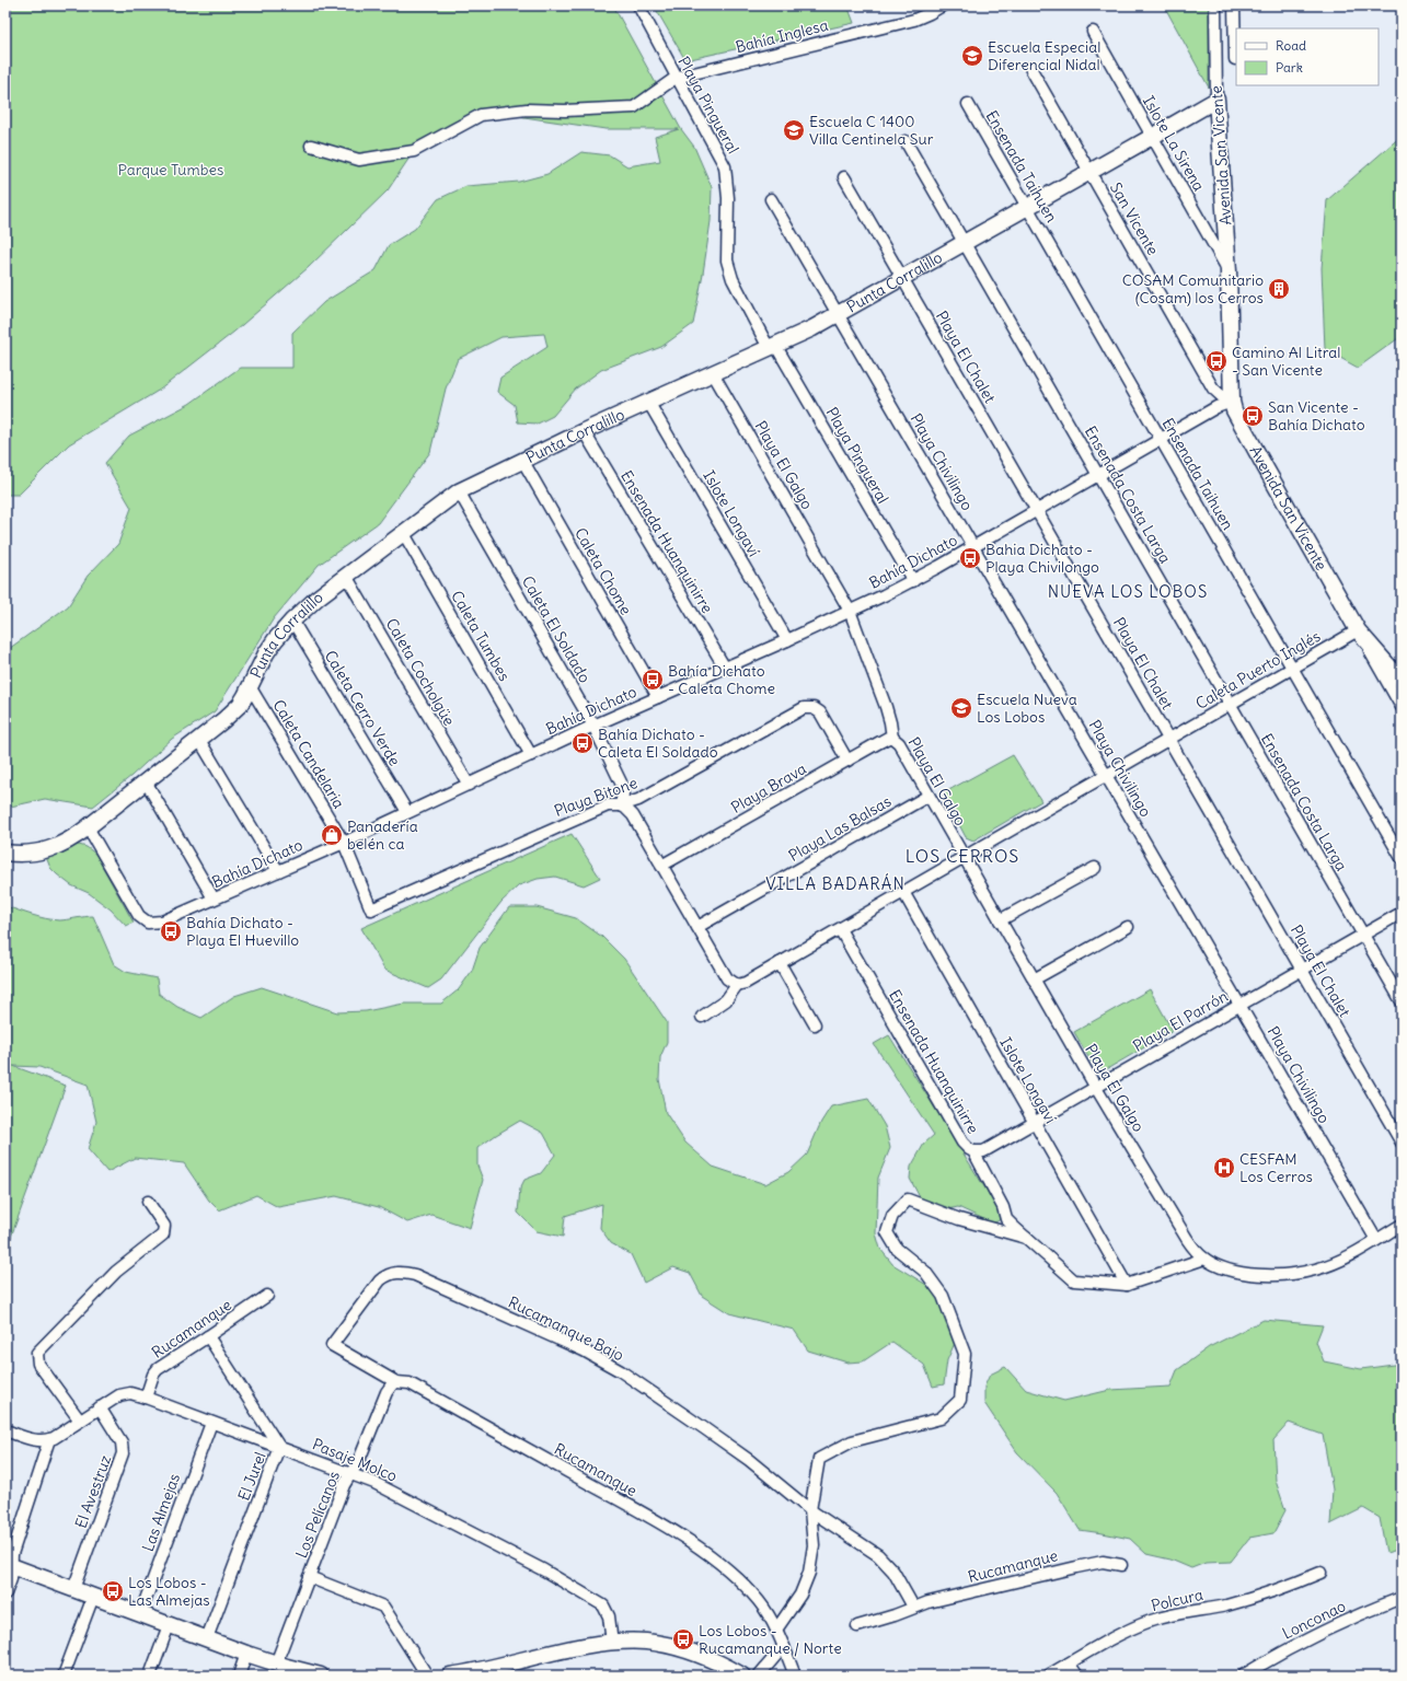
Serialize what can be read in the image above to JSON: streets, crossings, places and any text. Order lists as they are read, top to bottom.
{
  "streets": {
    "street": [
      "Bahía Inglesa",
      "Playa Pingueral",
      "Islote La Sirena",
      "Avenida San Vicente",
      "Ensenada Taihuen",
      "San Vicente",
      "Punta Corralillo",
      "Playa El Chalet",
      "Playa Chivilingo",
      "Playa El Galgo",
      "Ensenada Costa Larga",
      "Islote Longaví",
      "Ensenada Huanquinirre",
      "Bahía Dichato",
      "Caleta Chome",
      "Caleta El Soldado",
      "Caleta Tumbes",
      "Caleta Puerto Inglés",
      "Caleta Cocholgüe",
      "Caleta Cerro Verde",
      "Caleta Candelaria",
      "Playa Brava",
      "Playa Bitone",
      "Playa Las Balsas",
      "Playa El Parrón",
      "Rucamanque",
      "Rucamanque Bajo",
      "Pasaje Molco",
      "El Jurel",
      "El Avestruz",
      "Las Almejas",
      "Los Pelícanos",
      "Polcura",
      "Lonconao"
    ]
  },
  "crossings": [
    ["Bahía Inglesa", "Playa Pingueral"],
    ["Playa Pingueral", "Punta Corralillo"],
    ["Playa Pingueral", "Bahía Dichato"],
    ["Islote La Sirena", "Avenida San Vicente"],
    ["Islote La Sirena", "Punta Corralillo"],
    ["Avenida San Vicente", "San Vicente"],
    ["Avenida San Vicente", "Punta Corralillo"],
    ["Avenida San Vicente", "Bahía Dichato"],
    ["Avenida San Vicente", "Caleta Puerto Inglés"],
    ["Ensenada Taihuen", "Punta Corralillo"],
    ["Ensenada Taihuen", "Bahía Dichato"],
    ["Ensenada Taihuen", "Caleta Puerto Inglés"],
    ["San Vicente", "Punta Corralillo"],
    ["San Vicente", "Bahía Dichato"],
    ["Punta Corralillo", "Playa El Chalet"],
    ["Punta Corralillo", "Playa Chivilingo"],
    ["Punta Corralillo", "Playa El Galgo"],
    ["Punta Corralillo", "Ensenada Costa Larga"],
    ["Punta Corralillo", "Islote Longaví"],
    ["Punta Corralillo", "Ensenada Huanquinirre"],
    ["Punta Corralillo", "Bahía Dichato"],
    ["Punta Corralillo", "Caleta Chome"],
    ["Punta Corralillo", "Caleta El Soldado"],
    ["Punta Corralillo", "Caleta Tumbes"],
    ["Punta Corralillo", "Caleta Cocholgüe"],
    ["Punta Corralillo", "Caleta Cerro Verde"],
    ["Punta Corralillo", "Caleta Candelaria"],
    ["Playa El Chalet", "Bahía Dichato"],
    ["Playa El Chalet", "Caleta Puerto Inglés"],
    ["Playa El Chalet", "Playa El Parrón"],
    ["Playa Chivilingo", "Bahía Dichato"],
    ["Playa Chivilingo", "Caleta Puerto Inglés"],
    ["Playa Chivilingo", "Playa El Parrón"],
    ["Playa El Galgo", "Bahía Dichato"],
    ["Playa El Galgo", "Caleta Puerto Inglés"],
    ["Playa El Galgo", "Playa Brava"],
    ["Playa El Galgo", "Playa Las Balsas"],
    ["Playa El Galgo", "Playa El Parrón"],
    ["Ensenada Costa Larga", "Bahía Dichato"],
    ["Ensenada Costa Larga", "Caleta Puerto Inglés"],
    ["Ensenada Costa Larga", "Playa El Parrón"],
    ["Islote Longaví", "Ensenada Huanquinirre"],
    ["Islote Longaví", "Bahía Dichato"],
    ["Islote Longaví", "Caleta Puerto Inglés"],
    ["Islote Longaví", "Playa El Parrón"],
    ["Ensenada Huanquinirre", "Bahía Dichato"],
    ["Ensenada Huanquinirre", "Caleta Puerto Inglés"],
    ["Ensenada Huanquinirre", "Playa El Parrón"],
    ["Bahía Dichato", "Caleta Chome"],
    ["Bahía Dichato", "Caleta El Soldado"],
    ["Bahía Dichato", "Caleta Tumbes"],
    ["Bahía Dichato", "Caleta Cocholgüe"],
    ["Bahía Dichato", "Caleta Cerro Verde"],
    ["Bahía Dichato", "Caleta Candelaria"],
    ["Caleta El Soldado", "Playa Bitone"],
    ["Caleta Candelaria", "Playa Bitone"],
    ["Playa Brava", "Playa Bitone"],
    ["Rucamanque", "Rucamanque Bajo"],
    ["Rucamanque", "Pasaje Molco"],
    ["Rucamanque", "El Jurel"],
    ["Rucamanque", "Los Pelícanos"],
    ["Pasaje Molco", "El Jurel"],
    ["Pasaje Molco", "El Avestruz"],
    ["Pasaje Molco", "Las Almejas"],
    ["Pasaje Molco", "Los Pelícanos"]
  ],
  "districts": ["NUEVA LOS LOBOS", "LOS CERROS", "VILLA BADARÁN"],
  "parks": ["Parque Tumbes"],
  "places": {
    "school or university": ["Escuela Especial Diferencial Nidal", "Escuela C 1400 Villa Centinela Sur", "Escuela Nueva Los Lobos"],
    "building": ["COSAM Comunitario (Cosam) los Cerros"],
    "bus stop": [
      "Camino Al Litral - San Vicente",
      "San Vicente - Bahía Dichato",
      "Bahia Dichato - Playa Chivilongo",
      "Bahía Dichato - Caleta Chome",
      "Bahía Dichato - Caleta El Soldado",
      "Bahía Dichato - Playa El Huevillo",
      "Los Lobos - Las Almejas",
      "Los Lobos - Rucamanque / Norte"
    ],
    "shop": ["Panadería belén ca"],
    "hospital": ["CESFAM Los Cerros"]
  },
  "legend": ["Road", "Park"]
}
